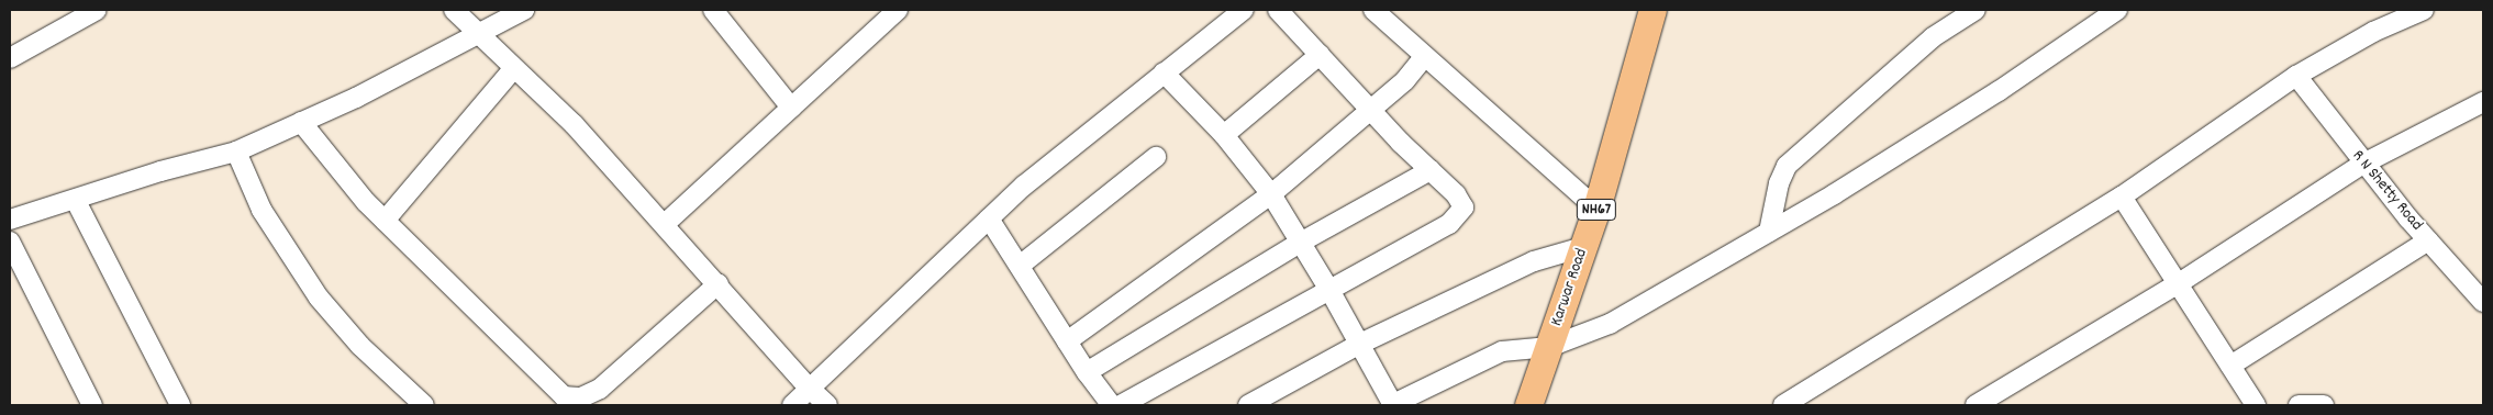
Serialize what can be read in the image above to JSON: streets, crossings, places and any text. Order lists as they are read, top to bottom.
{
  "streets": {
    "highway": ["NH67", "Karwar Road"],
    "street": ["R N Shetty Road"]
  }
}
